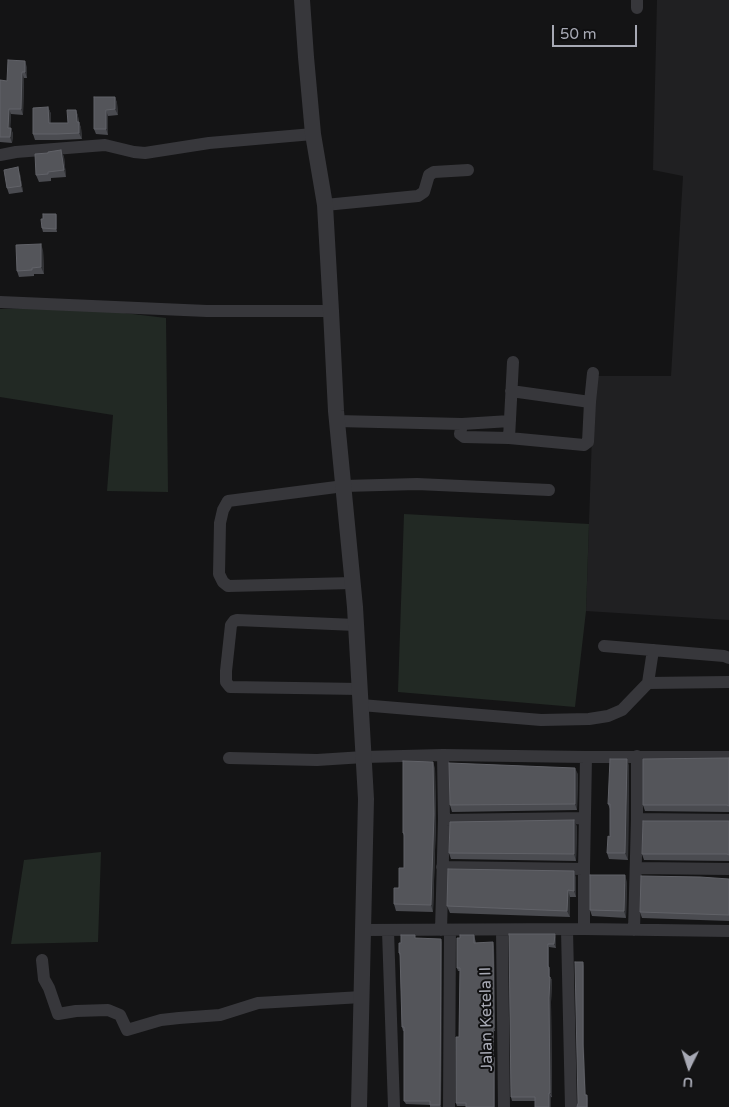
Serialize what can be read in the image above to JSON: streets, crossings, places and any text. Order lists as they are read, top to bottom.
{
  "streets": {
    "street": ["Jalan Ketela II"]
  },
  "scale_bar": "50 m",
  "north": "bottom"
}
